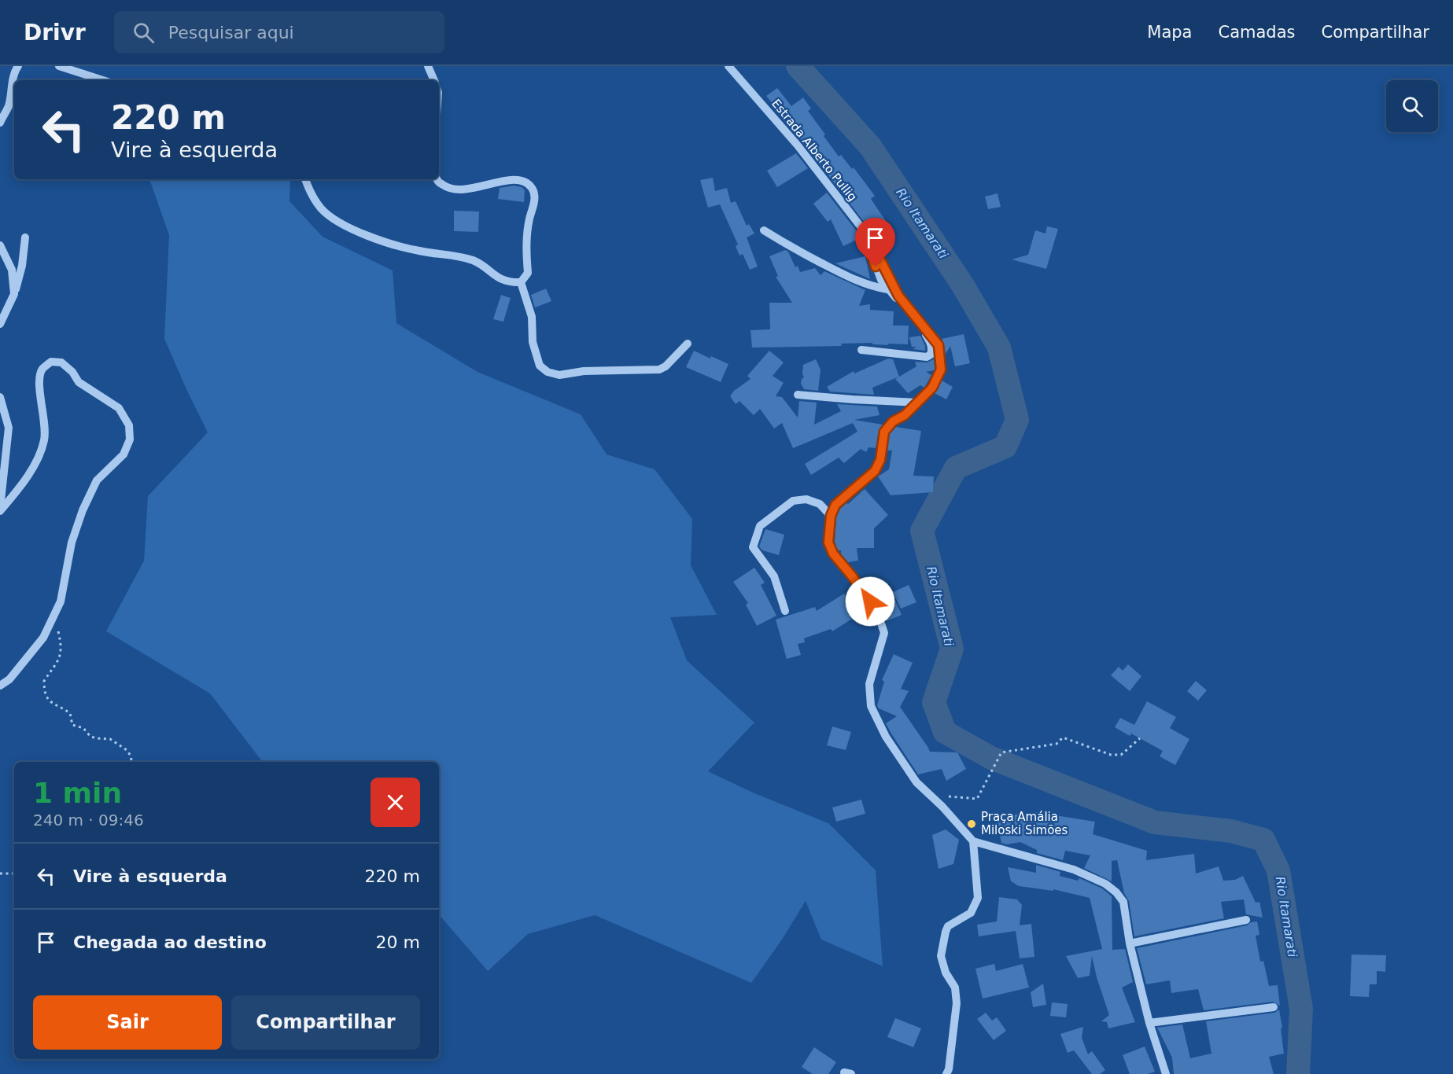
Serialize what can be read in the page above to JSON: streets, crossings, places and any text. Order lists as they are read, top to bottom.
{
  "streets": {
    "street": ["Estrada Alberto Pullig"]
  },
  "water": ["Rio Itamarati"],
  "places": ["Praça Amália Miloski Simões"],
  "page": {
    "header": "Drivr",
    "search": "Pesquisar aqui",
    "nav": ["Mapa", "Camadas", "Compartilhar"],
    "turn": ["220 m", "Vire à esquerda"],
    "heading": ["1 min", "240 m · 09:46"],
    "list": [
      {
        "name": "Vire à esquerda",
        "value": "220 m"
      },
      {
        "name": "Chegada ao destino",
        "value": "20 m"
      }
    ],
    "buttons": ["Sair", "Compartilhar"]
  }
}
